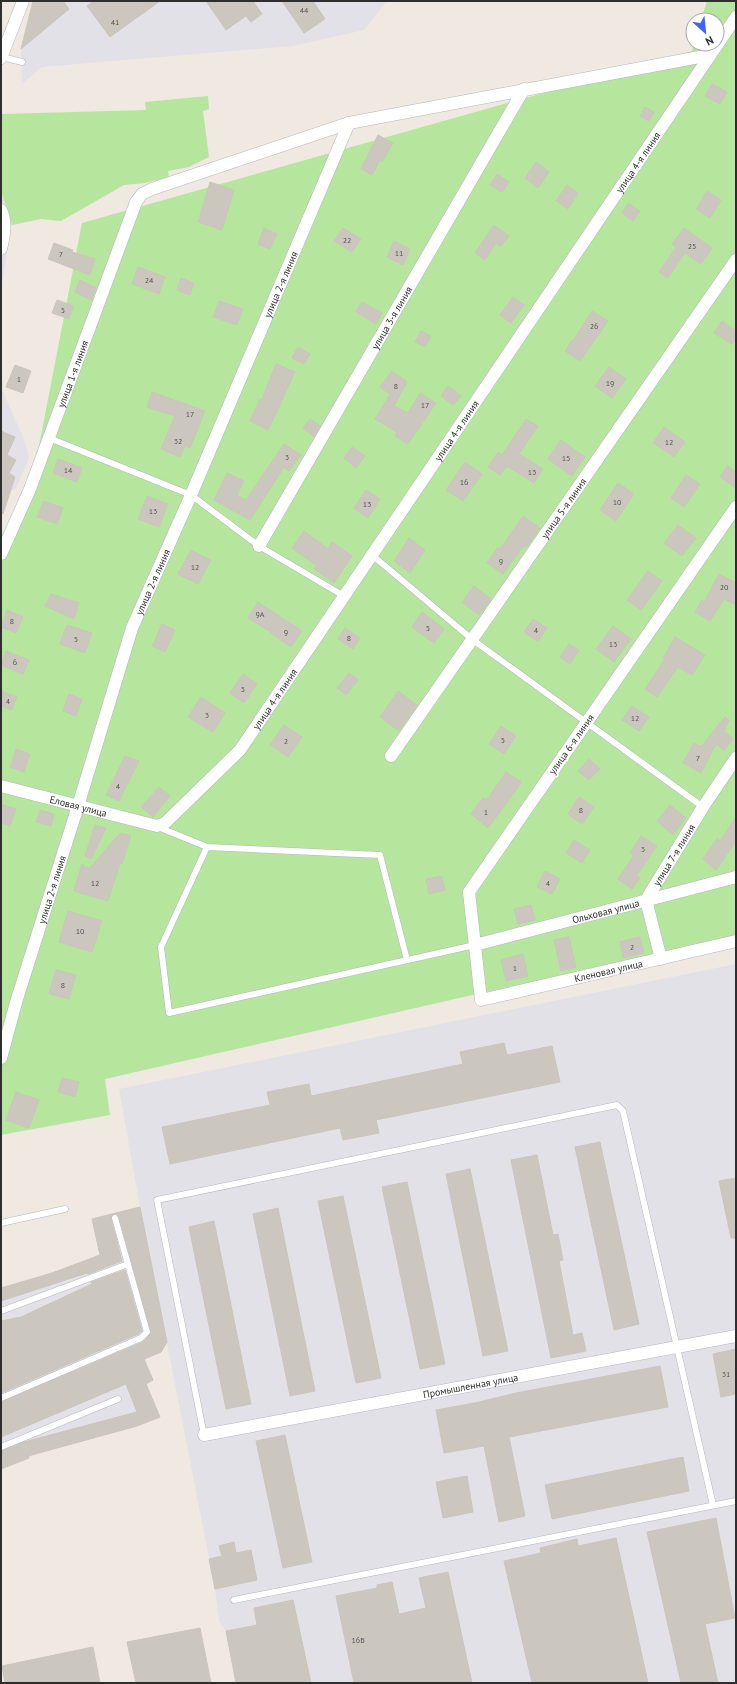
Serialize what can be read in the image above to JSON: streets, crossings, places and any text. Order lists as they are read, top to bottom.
{
  "streets": {
    "street": [
      "улица 4-я линия",
      "улица 2-я линия",
      "улица 3-я линия",
      "улица 1-я линия",
      "улица 5-я линия",
      "улица 6-я линия",
      "Еловая улица",
      "улица 7-я линия",
      "Ольховая улица",
      "Кленовая улица",
      "Промышленная улица"
    ]
  },
  "crossings": [
    ["улица 4-я линия", "Еловая улица"],
    ["улица 2-я линия", "улица 1-я линия"],
    ["улица 2-я линия", "Еловая улица"],
    ["улица 6-я линия", "Ольховая улица"],
    ["улица 6-я линия", "Кленовая улица"],
    ["улица 7-я линия", "Ольховая улица"]
  ],
  "house_numbers": [
    "44",
    "41",
    "22",
    "25",
    "11",
    "7",
    "24",
    "5",
    "26",
    "1",
    "19",
    "8",
    "17",
    "17",
    "32",
    "12",
    "3",
    "15",
    "14",
    "13",
    "16",
    "10",
    "13",
    "13",
    "9",
    "12",
    "20",
    "9А",
    "8",
    "5",
    "4",
    "9",
    "8",
    "5",
    "13",
    "6",
    "5",
    "4",
    "3",
    "12",
    "5",
    "2",
    "7",
    "4",
    "8",
    "1",
    "3",
    "12",
    "4",
    "10",
    "2",
    "1",
    "8",
    "31",
    "16Б"
  ],
  "north": "bottom right"
}
